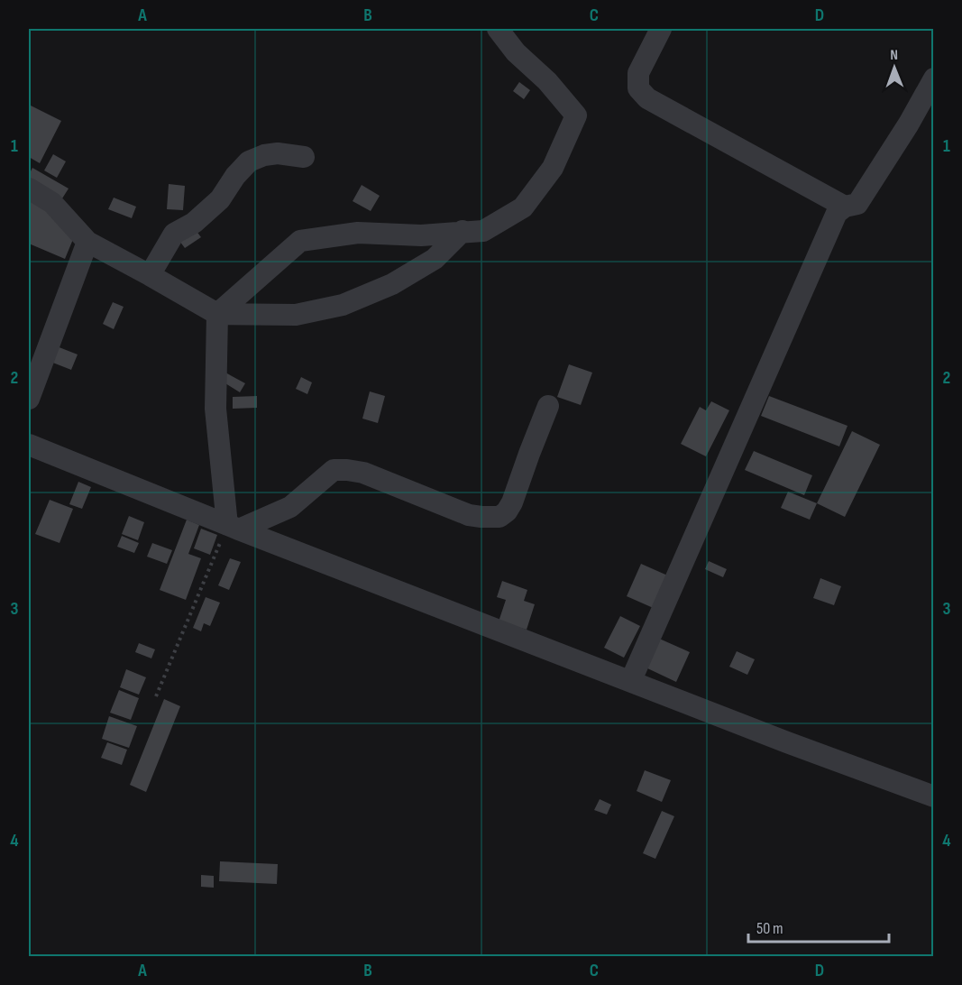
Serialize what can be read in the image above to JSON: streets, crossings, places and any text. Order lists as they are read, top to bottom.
{
  "scale_bar": "50 m",
  "north": "top",
  "grid": {
    "columns": [
      "A",
      "B",
      "C",
      "D"
    ],
    "rows": [
      "1",
      "2",
      "3",
      "4"
    ]
  }
}
